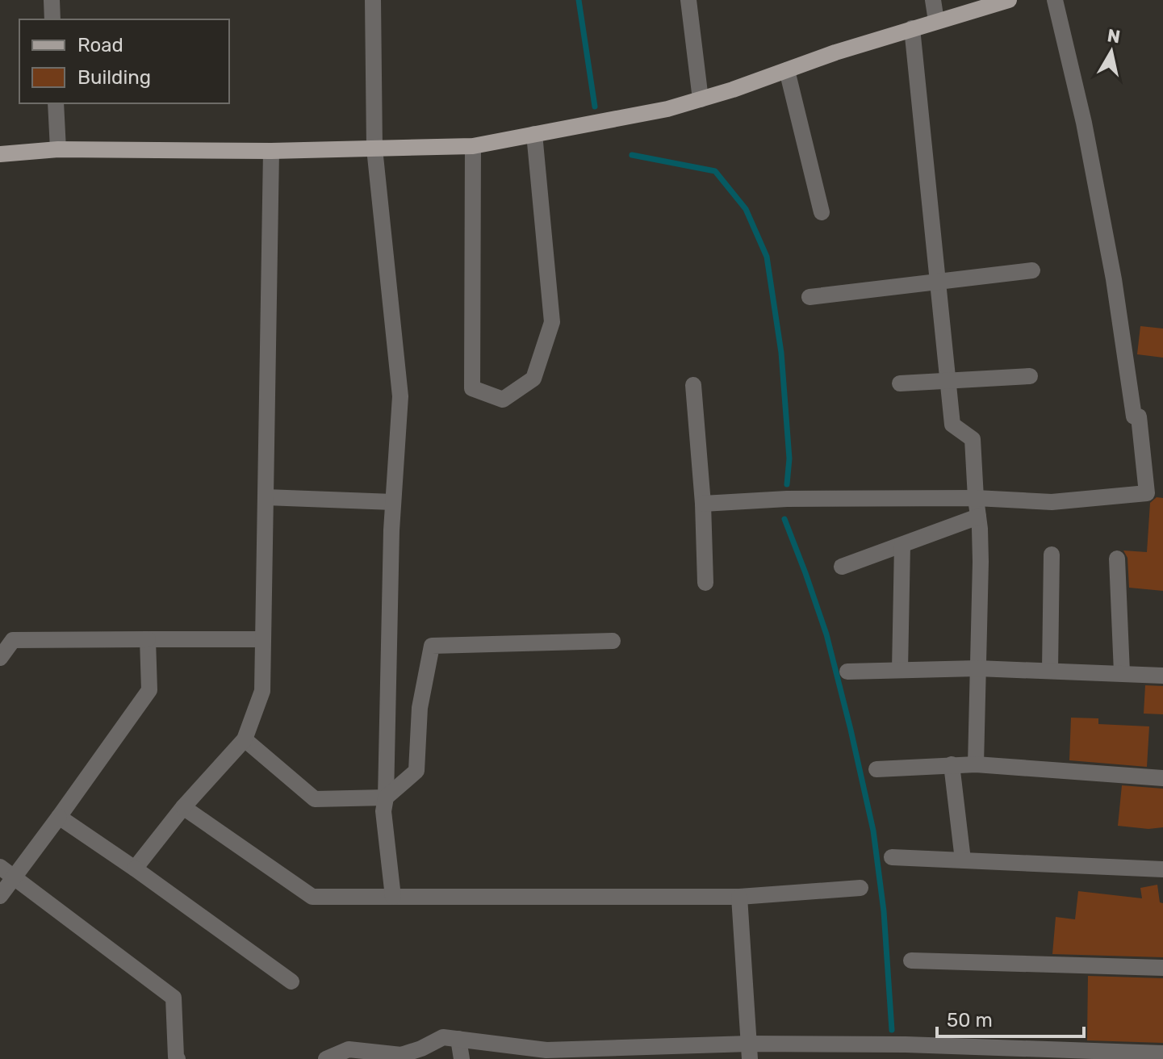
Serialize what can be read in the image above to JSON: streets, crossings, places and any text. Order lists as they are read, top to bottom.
{
  "legend": ["Road", "Building"],
  "scale_bar": "50 m",
  "north": "top"
}
